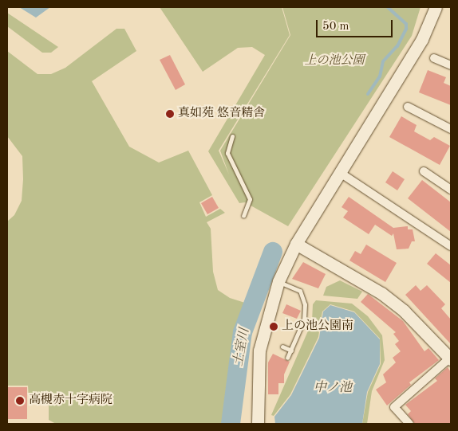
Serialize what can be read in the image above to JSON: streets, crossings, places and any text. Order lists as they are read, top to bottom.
{
  "water": ["土室川", "中ノ池"],
  "parks": ["上の池公園"],
  "places": ["真如苑 悠音精舎", "上の池公園南", "高槻赤十字病院"],
  "scale_bar": "50 m"
}
